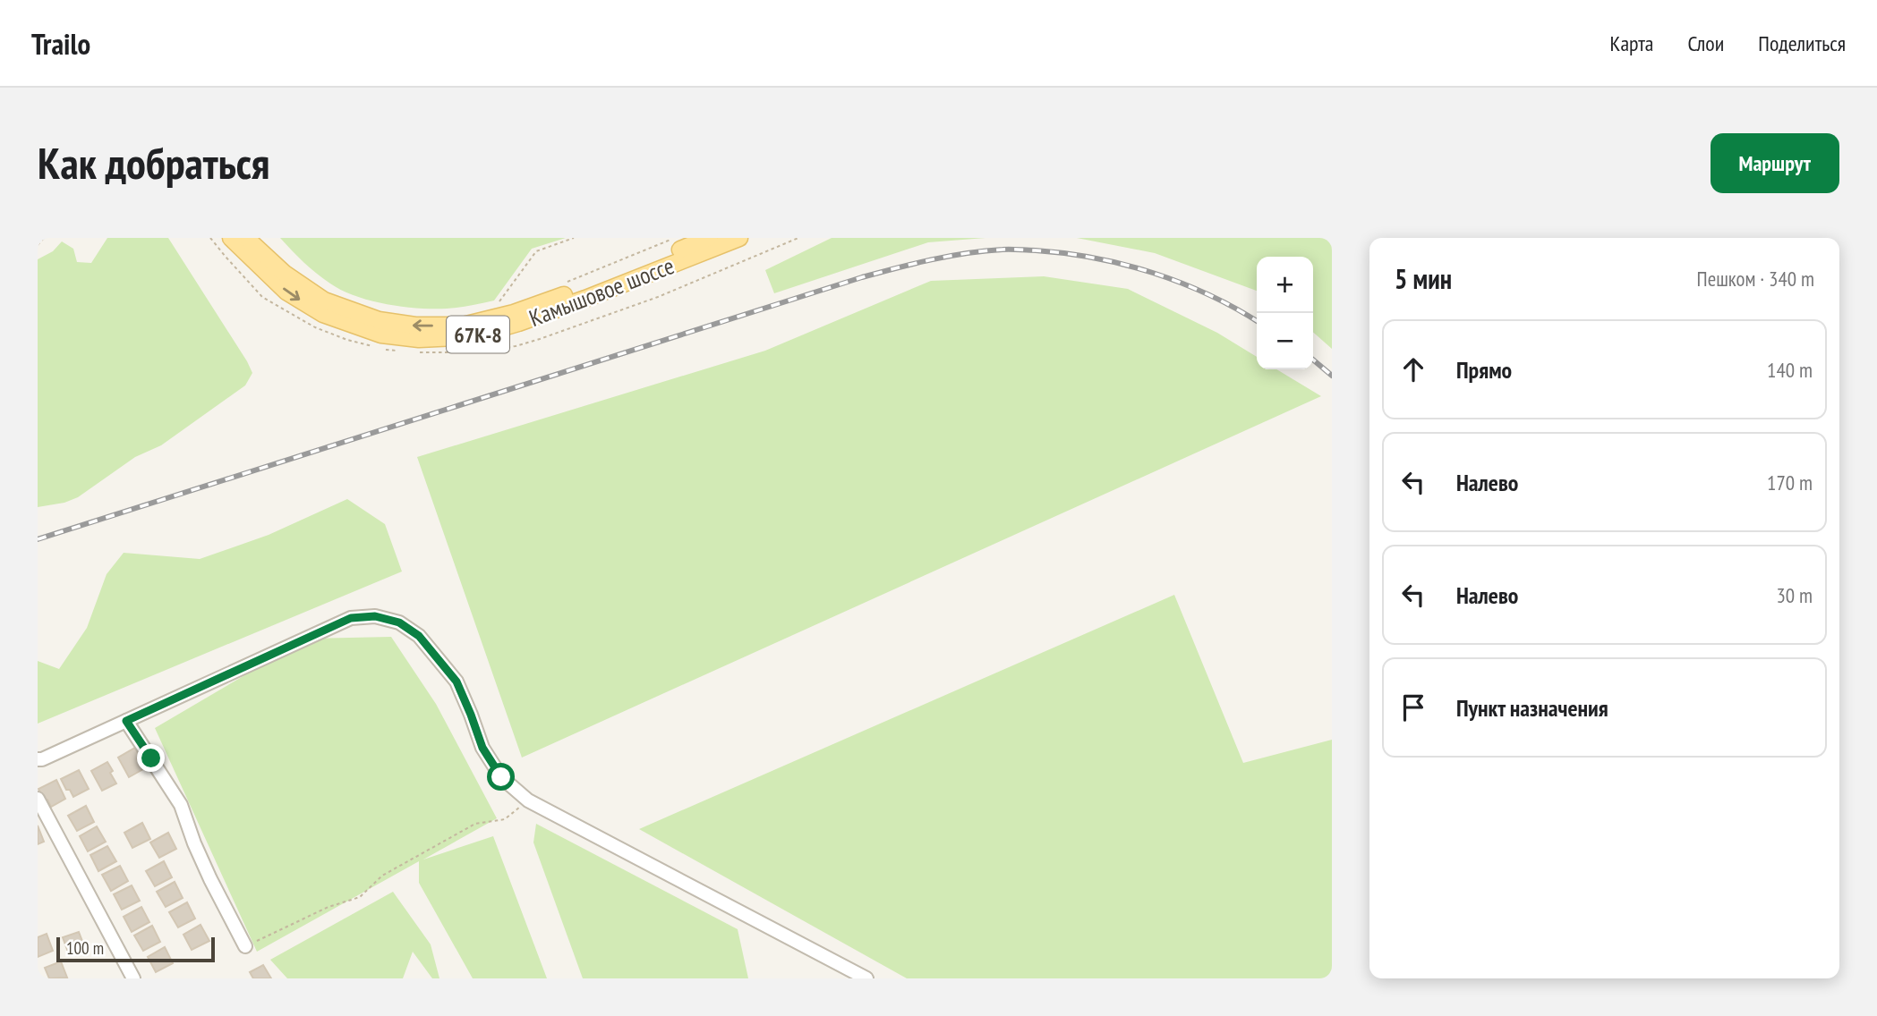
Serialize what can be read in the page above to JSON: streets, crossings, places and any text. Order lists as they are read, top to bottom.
{
  "streets": {
    "main road": ["Камышовое шоссе", "67К-8"]
  },
  "scale_bar": "100 m",
  "page": {
    "header": "Trailo",
    "nav": ["Карта", "Слои", "Поделиться"],
    "buttons": "Маршрут",
    "title": "Как добраться",
    "heading": ["5 мин", "Пешком · 340 m"],
    "map_buttons": ["+", "−"],
    "list": [
      ["Прямо", "140 m"],
      ["Налево", "170 m"],
      ["Налево", "30 m"],
      "Пункт назначения"
    ],
    "scale": "100 m"
  }
}
